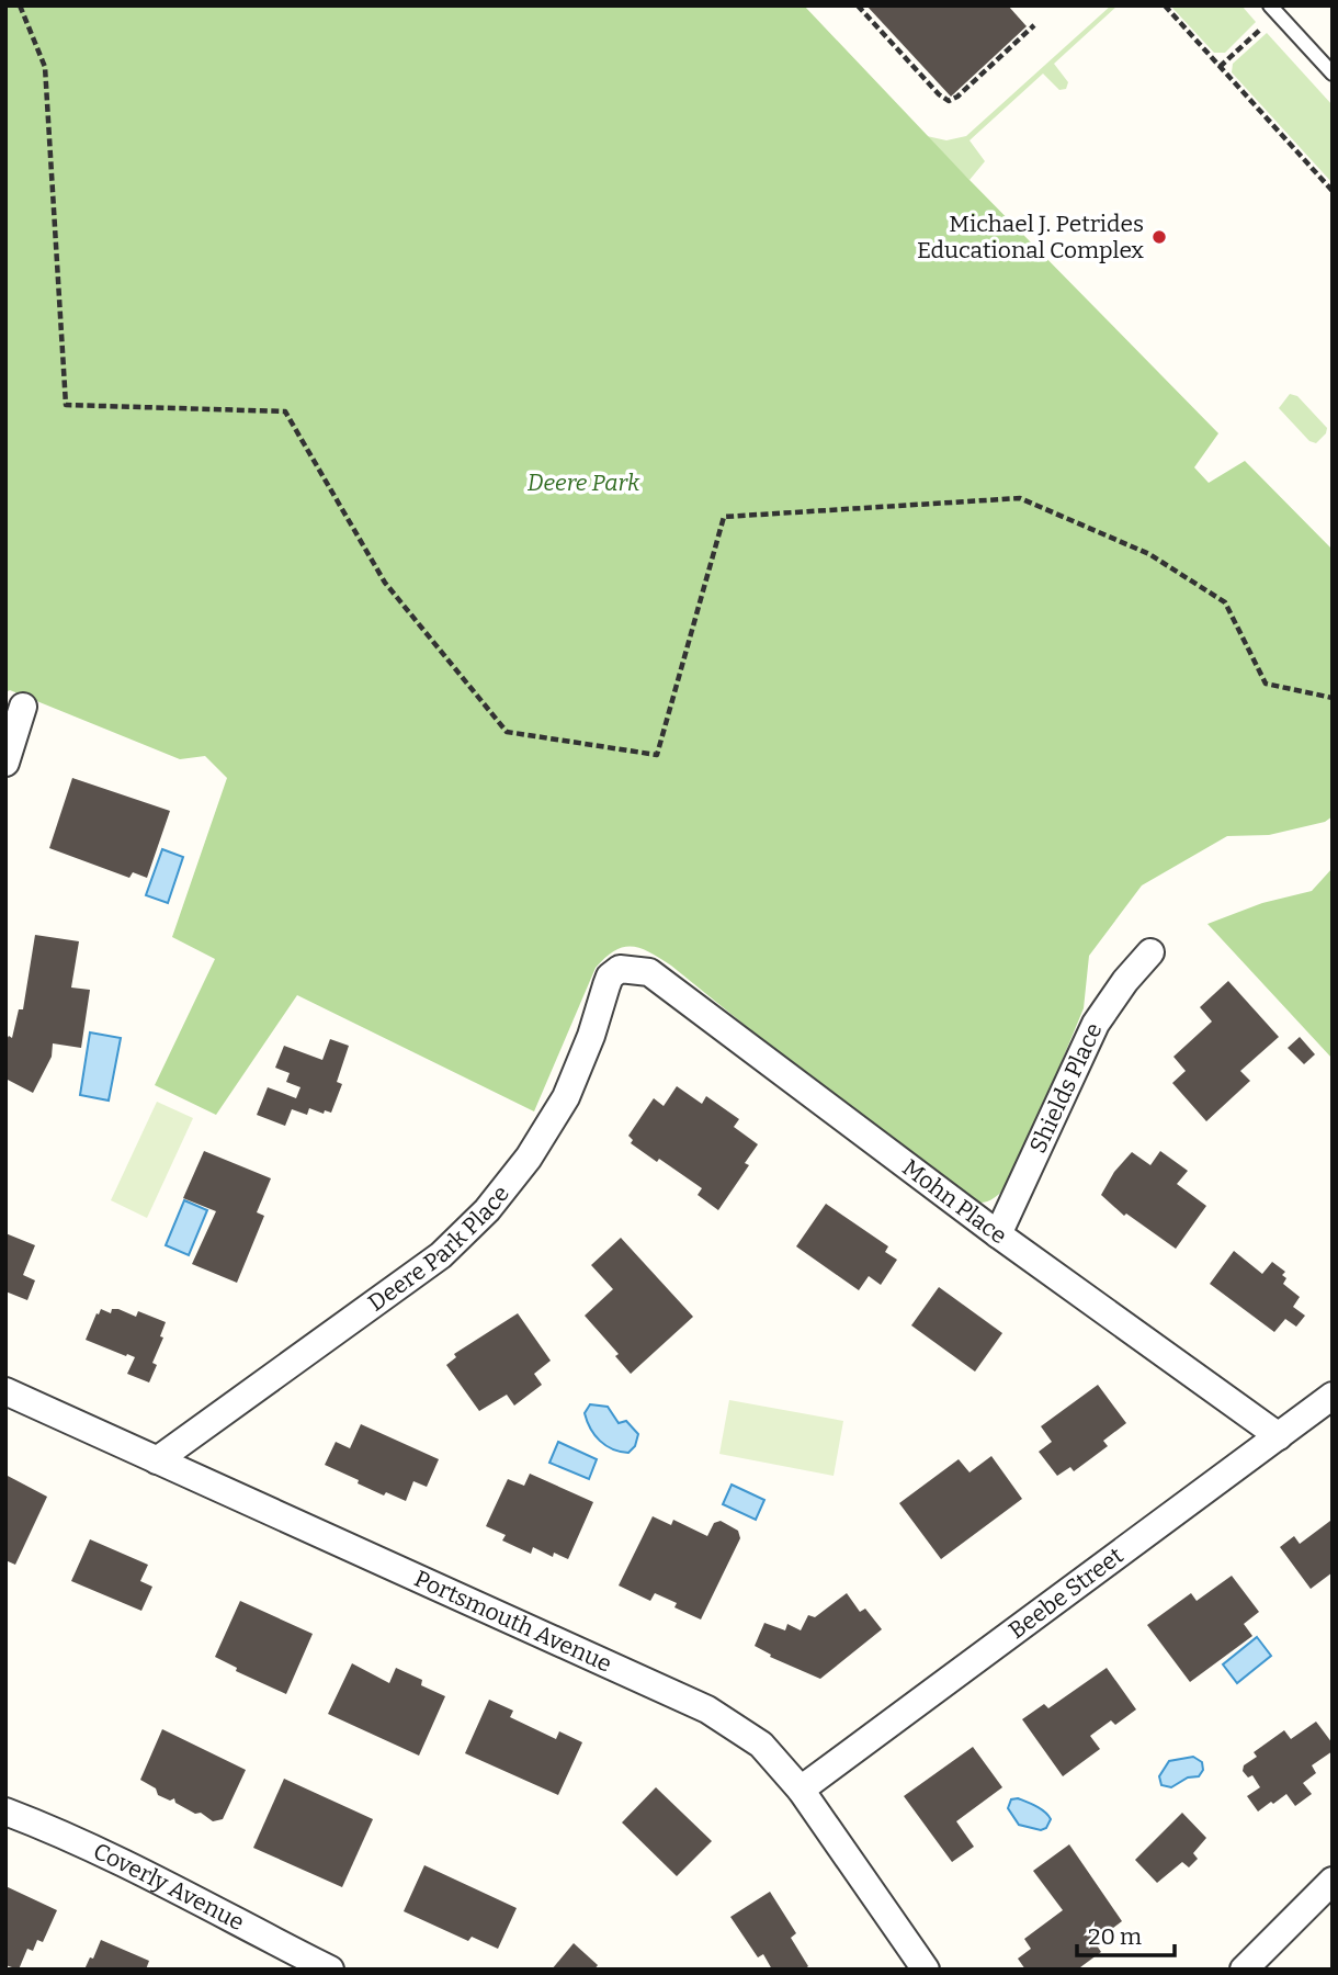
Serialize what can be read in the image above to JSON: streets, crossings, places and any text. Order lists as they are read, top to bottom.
{
  "streets": {
    "street": [
      "Shields Place",
      "Mohn Place",
      "Deere Park Place",
      "Beebe Street",
      "Portsmouth Avenue",
      "Coverly Avenue"
    ]
  },
  "crossings": [
    ["Shields Place", "Mohn Place"],
    ["Mohn Place", "Deere Park Place"],
    ["Mohn Place", "Beebe Street"],
    ["Deere Park Place", "Portsmouth Avenue"],
    ["Beebe Street", "Portsmouth Avenue"]
  ],
  "parks": ["Deere Park"],
  "places": ["Michael J. Petrides Educational Complex"],
  "scale_bar": "20 m"
}
